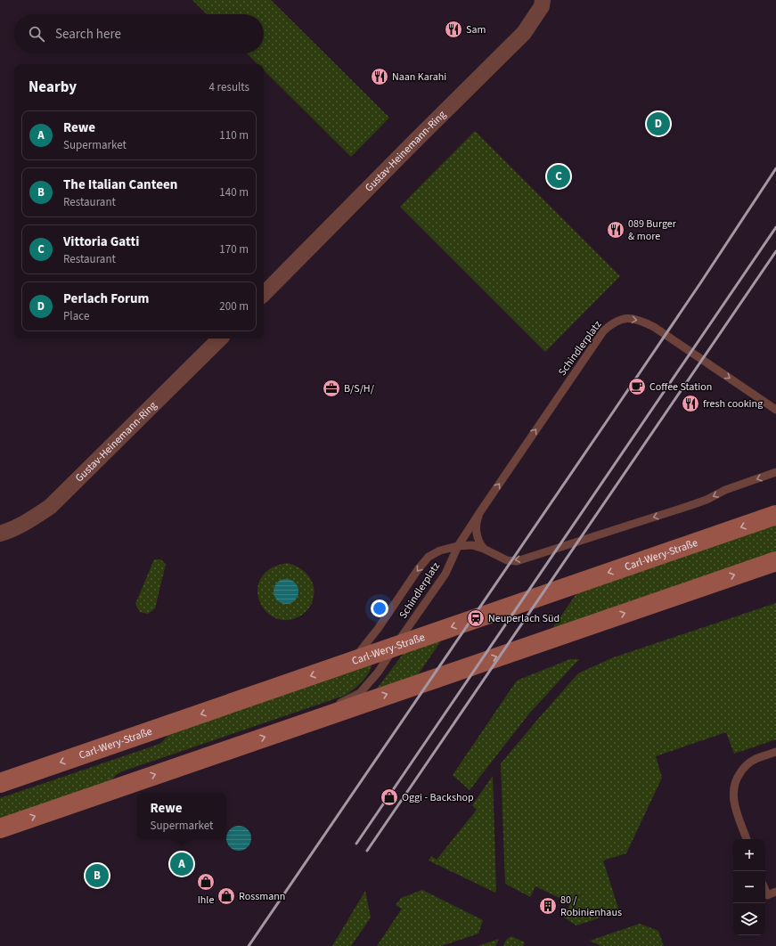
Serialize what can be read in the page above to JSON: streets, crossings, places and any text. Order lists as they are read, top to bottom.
{
  "streets": {
    "main road": ["Carl-Wery-Straße"],
    "street": ["Gustav-Heinemann-Ring"],
    "lane": ["Schindlerplatz"]
  },
  "crossings": [
    ["Schindlerplatz", "Carl-Wery-Straße"]
  ],
  "places": {
    "restaurant": [
      "Sam",
      "Naan Karahi",
      "089 Burger & more",
      "fresh cooking"
    ],
    "cafe": ["Coffee Station"],
    "office": ["B/S/H/"],
    "station": ["Neuperlach Süd"],
    "shop": ["Oggi - Backshop", "Ihle", "Rossmann"],
    "building": ["80 / Robinienhaus"]
  },
  "page": {
    "search": "Search here",
    "heading": ["Nearby", "4 results"],
    "pins": [
      "D",
      "C",
      "A",
      "B"
    ],
    "list": [
      {
        "mark": "A",
        "name": "Rewe",
        "note": "Supermarket",
        "value": "110 m"
      },
      {
        "mark": "B",
        "name": "The Italian Canteen",
        "note": "Restaurant",
        "value": "140 m"
      },
      {
        "mark": "C",
        "name": "Vittoria Gatti",
        "note": "Restaurant",
        "value": "170 m"
      },
      {
        "mark": "D",
        "name": "Perlach Forum",
        "note": "Place",
        "value": "200 m"
      }
    ],
    "popup": ["Rewe", "Supermarket"],
    "map_buttons": ["+", "−"]
  }
}
